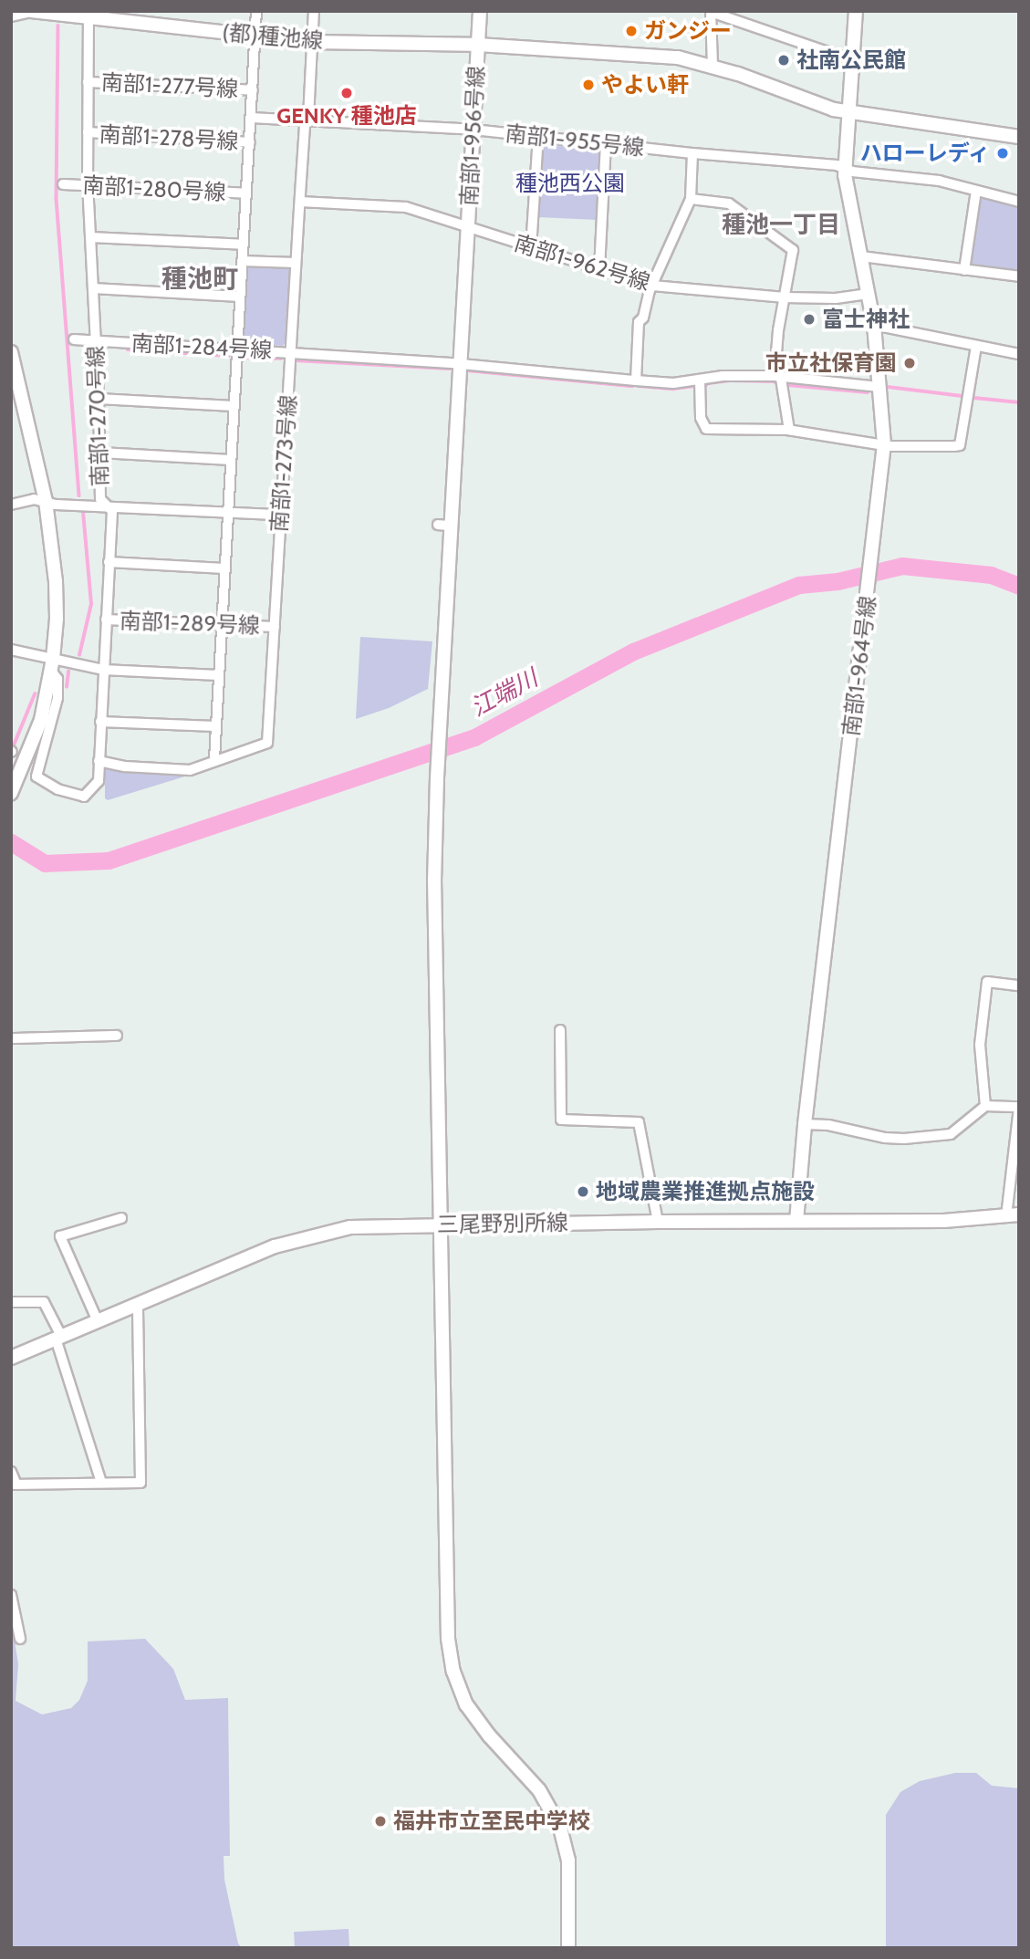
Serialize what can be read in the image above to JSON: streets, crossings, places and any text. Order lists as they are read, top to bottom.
{
  "streets": {
    "street": [
      "(都)種池線",
      "南部1-277号線",
      "南部1-956号線",
      "南部1-278号線",
      "南部1-955号線",
      "南部1-280号線",
      "南部1-962号線",
      "南部1-284号線",
      "南部1-270号線",
      "南部1-273号線",
      "南部1-289号線",
      "南部1-964号線",
      "三尾野別所線"
    ]
  },
  "crossings": [
    ["(都)種池線", "南部1-956号線"],
    ["(都)種池線", "南部1-270号線"],
    ["(都)種池線", "南部1-273号線"],
    ["(都)種池線", "南部1-964号線"],
    ["南部1-277号線", "南部1-270号線"],
    ["南部1-956号線", "南部1-955号線"],
    ["南部1-956号線", "南部1-962号線"],
    ["南部1-956号線", "南部1-284号線"],
    ["南部1-956号線", "三尾野別所線"],
    ["南部1-278号線", "南部1-270号線"],
    ["南部1-955号線", "南部1-273号線"],
    ["南部1-955号線", "南部1-964号線"],
    ["南部1-280号線", "南部1-270号線"],
    ["南部1-962号線", "南部1-273号線"],
    ["南部1-962号線", "南部1-964号線"],
    ["南部1-284号線", "南部1-270号線"],
    ["南部1-284号線", "南部1-273号線"],
    ["南部1-284号線", "南部1-964号線"],
    ["南部1-270号線", "南部1-273号線"],
    ["南部1-270号線", "南部1-289号線"],
    ["南部1-273号線", "南部1-289号線"],
    ["南部1-964号線", "三尾野別所線"]
  ],
  "districts": ["種池一丁目", "種池町"],
  "water": ["江端川"],
  "parks": ["種池西公園"],
  "places": [
    "ガンジー",
    "社南公民館",
    "やよい軒",
    "GENKY 種池店",
    "ハローレディ",
    "富士神社",
    "市立社保育園",
    "地域農業推進拠点施設",
    "福井市立至民中学校"
  ]
}
